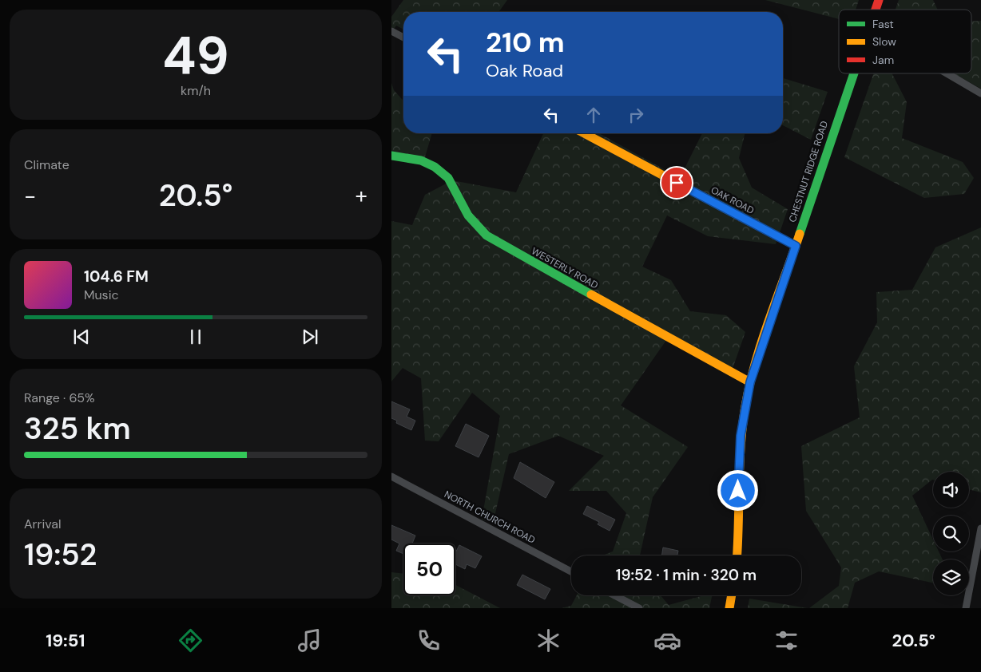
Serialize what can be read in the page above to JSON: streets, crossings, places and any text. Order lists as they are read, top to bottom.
{
  "streets": {
    "street": [
      "CHESTNUT RIDGE ROAD",
      "OAK ROAD",
      "WESTERLY ROAD",
      "NORTH CHURCH ROAD"
    ]
  },
  "crossings": [
    ["CHESTNUT RIDGE ROAD", "OAK ROAD"],
    ["CHESTNUT RIDGE ROAD", "WESTERLY ROAD"]
  ],
  "legend": ["Fast", "Slow", "Jam"],
  "page": {
    "tile": [
      ["49", "km/h"],
      "Climate",
      ["Range · 65%", "325 km"],
      ["Arrival", "19:52"]
    ],
    "turn": ["210 m", "Oak Road"],
    "heat": ["−", "20.5°", "+"],
    "song": ["104.6 FM", "Music"],
    "limit": "50",
    "trip": "19:52 · 1 min · 320 m",
    "tabs": ["19:51", "20.5°"]
  }
}
